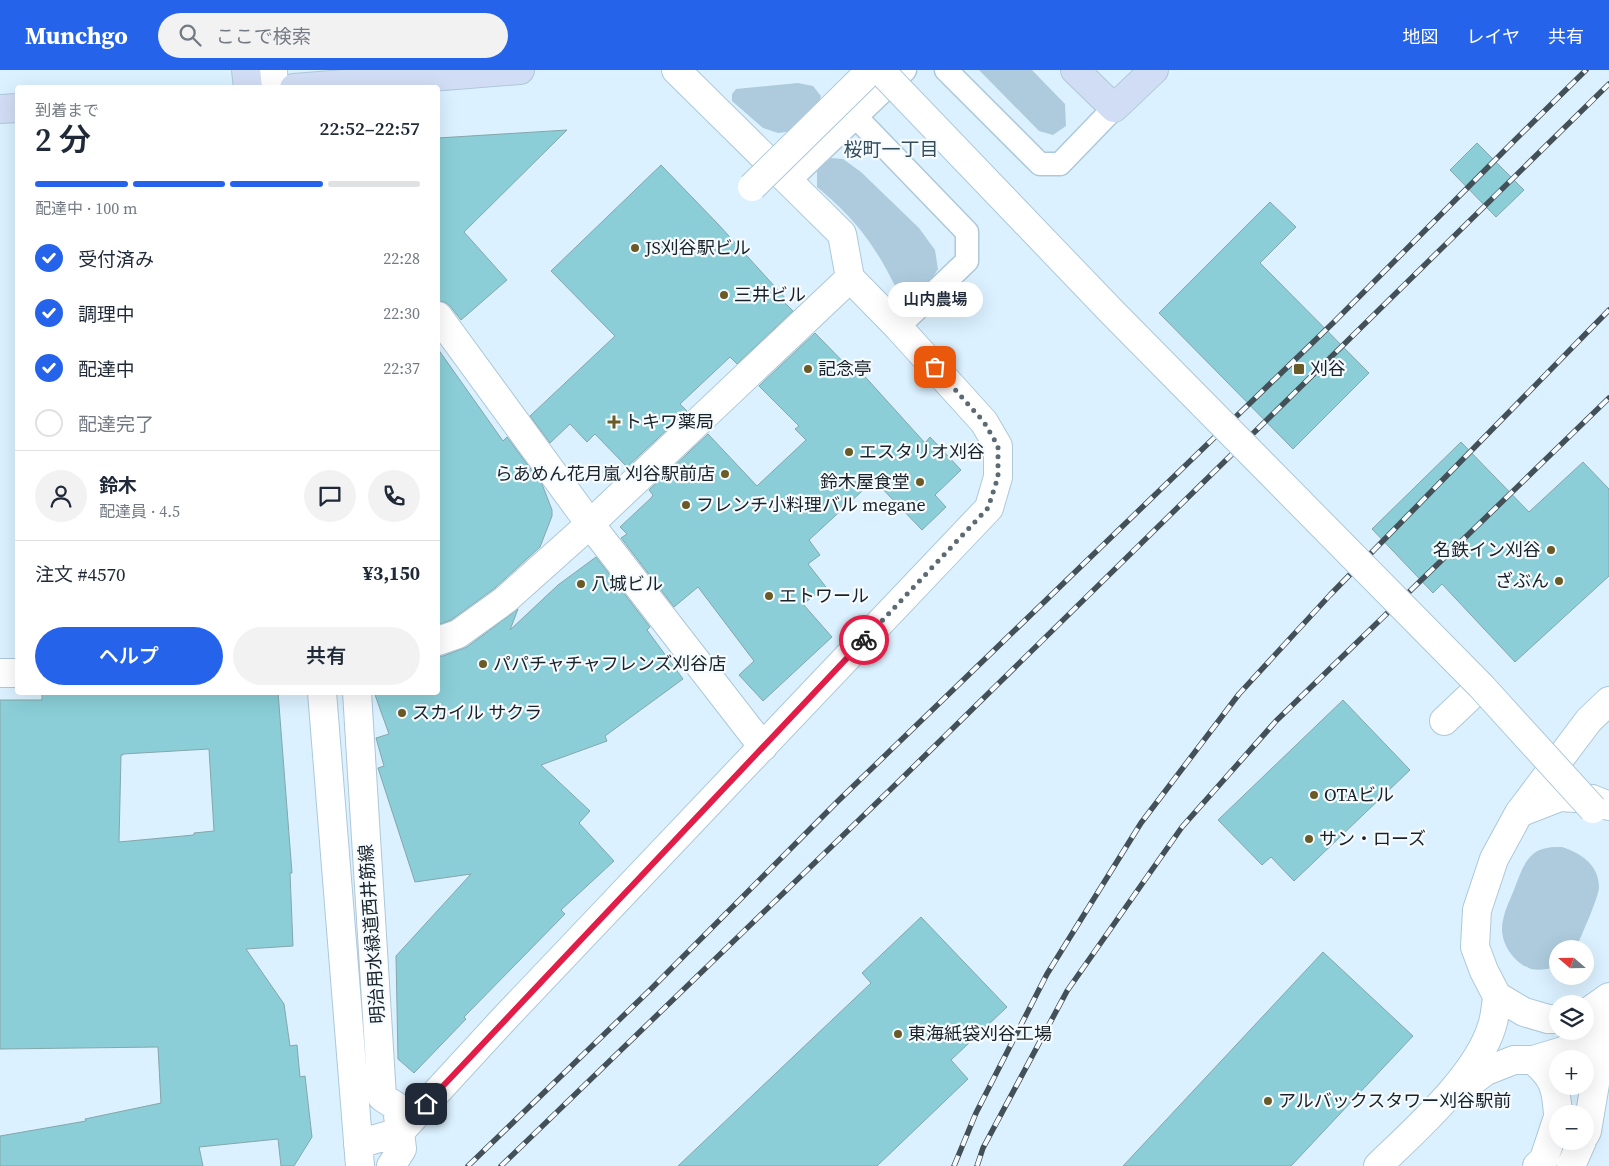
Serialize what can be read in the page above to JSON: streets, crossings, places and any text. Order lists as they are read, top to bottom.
{
  "streets": {
    "street": ["明治用水緑道西井筋線"]
  },
  "districts": ["桜町一丁目"],
  "places": {
    "other": [
      "JS刈谷駅ビル",
      "三井ビル",
      "山内農場",
      "記念亭",
      "エスタリオ刈谷",
      "らあめん花月嵐 刈谷駅前店",
      "鈴木屋食堂",
      "フレンチ小料理バル megane",
      "名鉄イン刈谷",
      "ざぶん",
      "八城ビル",
      "エトワール",
      "パパチャチャフレンズ刈谷店",
      "スカイル サクラ",
      "OTAビル",
      "サン・ローズ",
      "東海紙袋刈谷工場",
      "アルバックスタワー刈谷駅前"
    ],
    "transit": ["刈谷"],
    "health": ["トキワ薬局"]
  },
  "north": "left",
  "page": {
    "header": "Munchgo",
    "search": "ここで検索",
    "nav": ["地図", "レイヤ", "共有"],
    "heading": ["2 分", "到着まで", "22:52–22:57"],
    "panel": [
      "鈴木",
      "配達員 · 4.5",
      "注文 #4570",
      "¥3,150"
    ],
    "bar": "配達中 · 100 m",
    "list": [
      ["受付済み", "22:28"],
      ["調理中", "22:30"],
      ["配達中", "22:37"],
      "配達完了"
    ],
    "bubble": "山内農場",
    "buttons": ["ヘルプ", "共有"],
    "map_buttons": ["+", "−"]
  }
}
